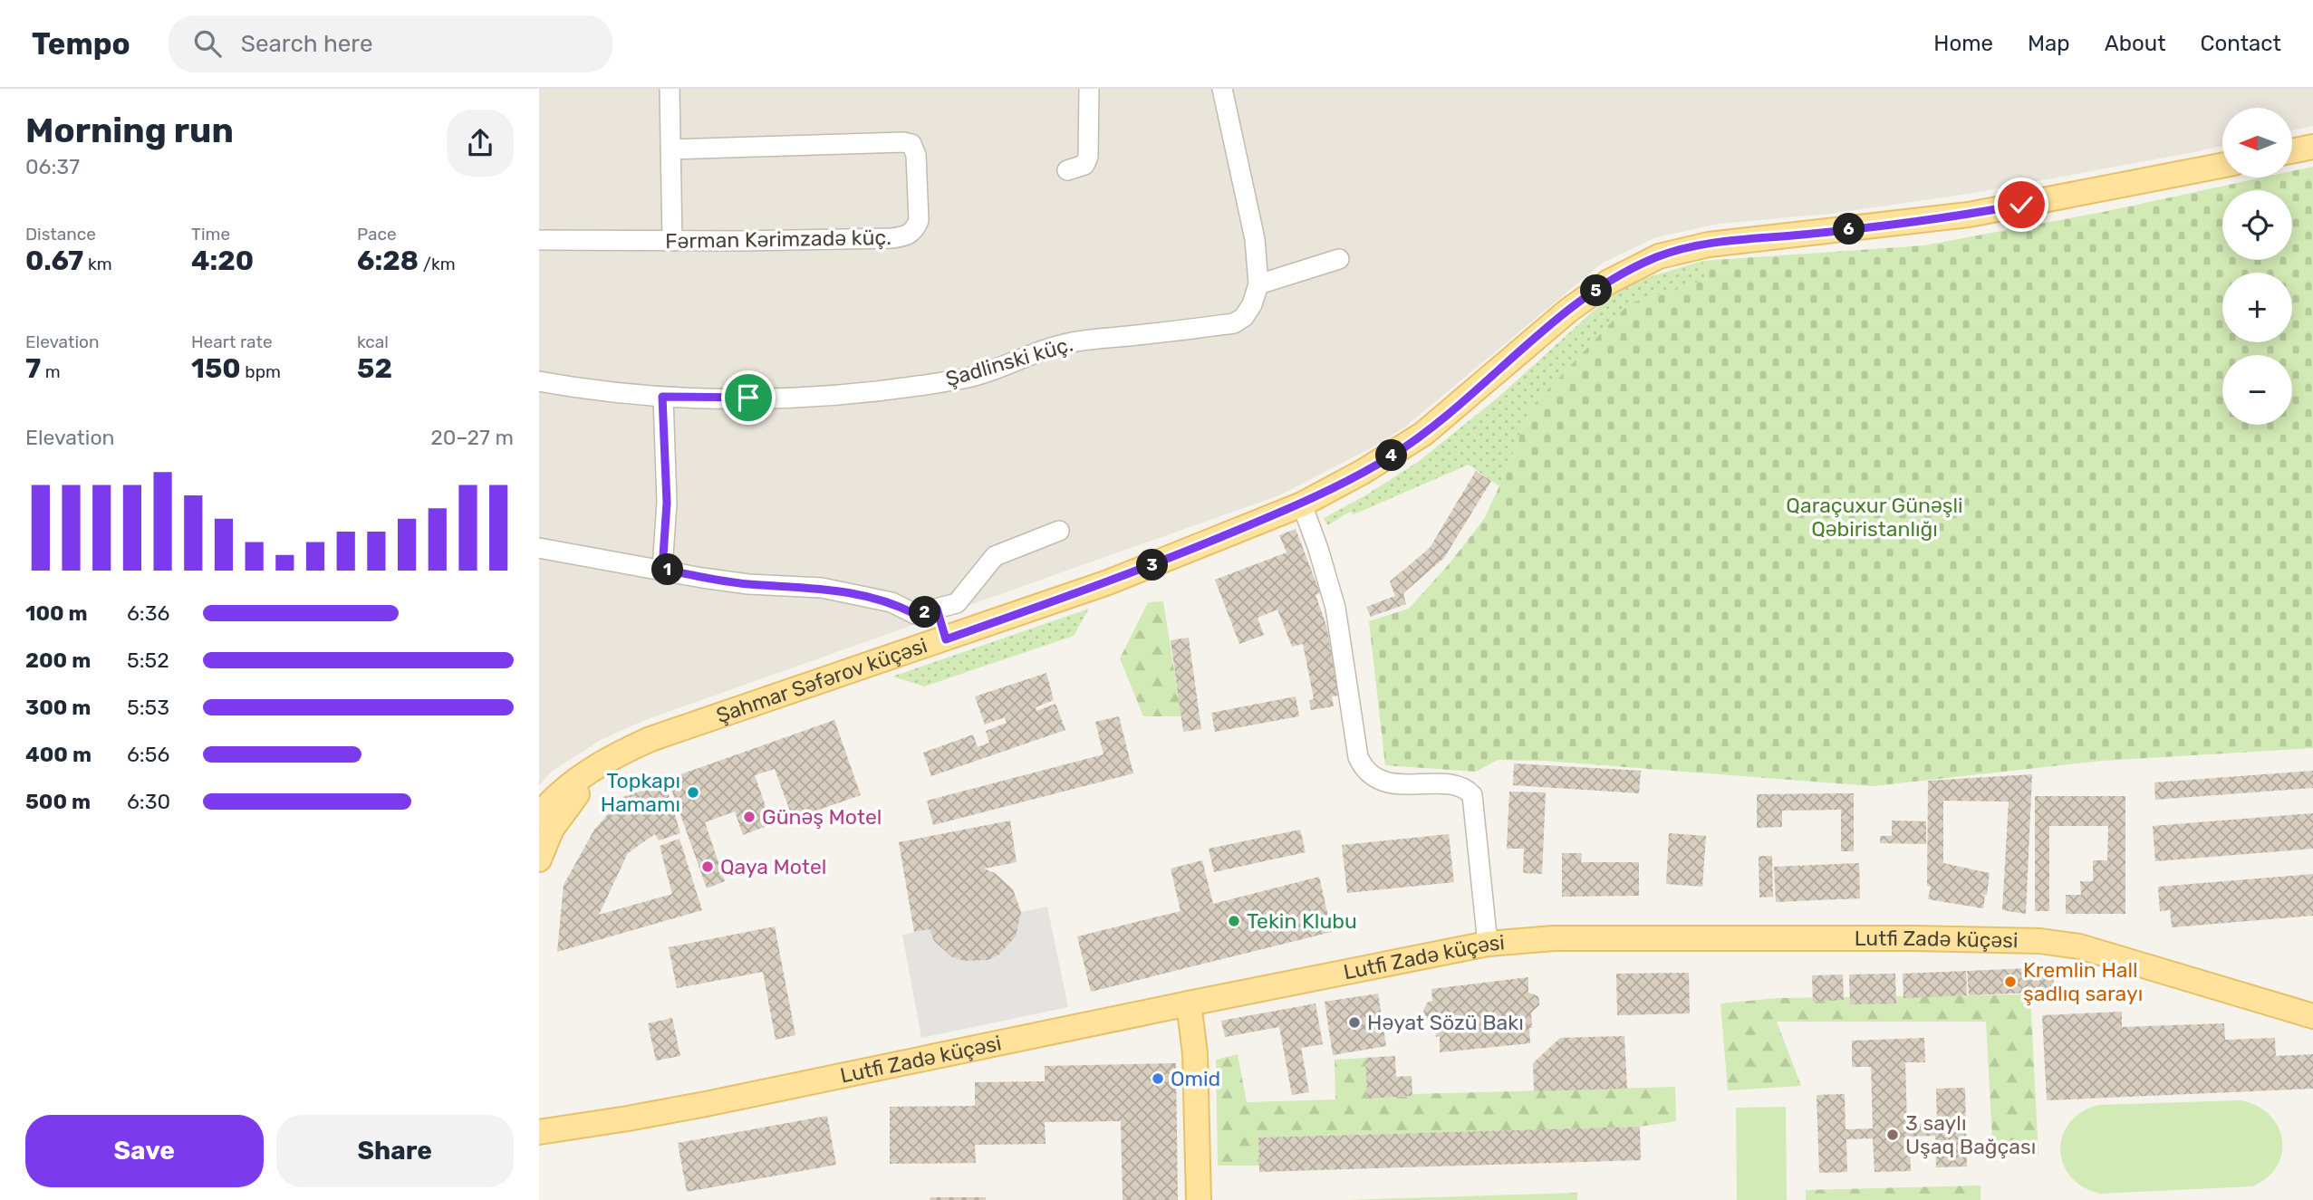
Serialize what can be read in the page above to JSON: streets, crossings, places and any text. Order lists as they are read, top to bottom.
{
  "streets": {
    "main road": ["Şahmar Səfərov küçəsi", "Lutfi Zadə küçəsi"],
    "street": ["Fərman Kərimzadə küç.", "Şadlinski küç."]
  },
  "parks": ["Qaraçuxur Günəşli Qəbiristanlığı"],
  "places": [
    "Topkapı Hamamı",
    "Günəş Motel",
    "Qaya Motel",
    "Tekin Klubu",
    "Kremlin Hall şadlıq sarayı",
    "Həyat Sözü Bakı",
    "Omid",
    "3 saylı Uşaq Bağçası"
  ],
  "north": "left",
  "page": {
    "header": "Tempo",
    "search": "Search here",
    "nav": [
      "Home",
      "Map",
      "About",
      "Contact"
    ],
    "heading": ["Morning run", "06:37"],
    "map_buttons": ["+", "−"],
    "stats": [
      ["Distance", "0.67 km"],
      ["Time", "4:20"],
      ["Pace", "6:28 /km"],
      ["Elevation", "7 m"],
      ["Heart rate", "150 bpm"],
      ["kcal", "52"]
    ],
    "pins": [
      "6",
      "5",
      "4",
      "3",
      "1",
      "2"
    ],
    "chart": ["Elevation", "20–27 m"],
    "list": [
      {
        "name": "100 m",
        "note": "6:36"
      },
      {
        "name": "200 m",
        "note": "5:52"
      },
      {
        "name": "300 m",
        "note": "5:53"
      },
      {
        "name": "400 m",
        "note": "6:56"
      },
      {
        "name": "500 m",
        "note": "6:30"
      }
    ],
    "buttons": ["Save", "Share"]
  }
}
